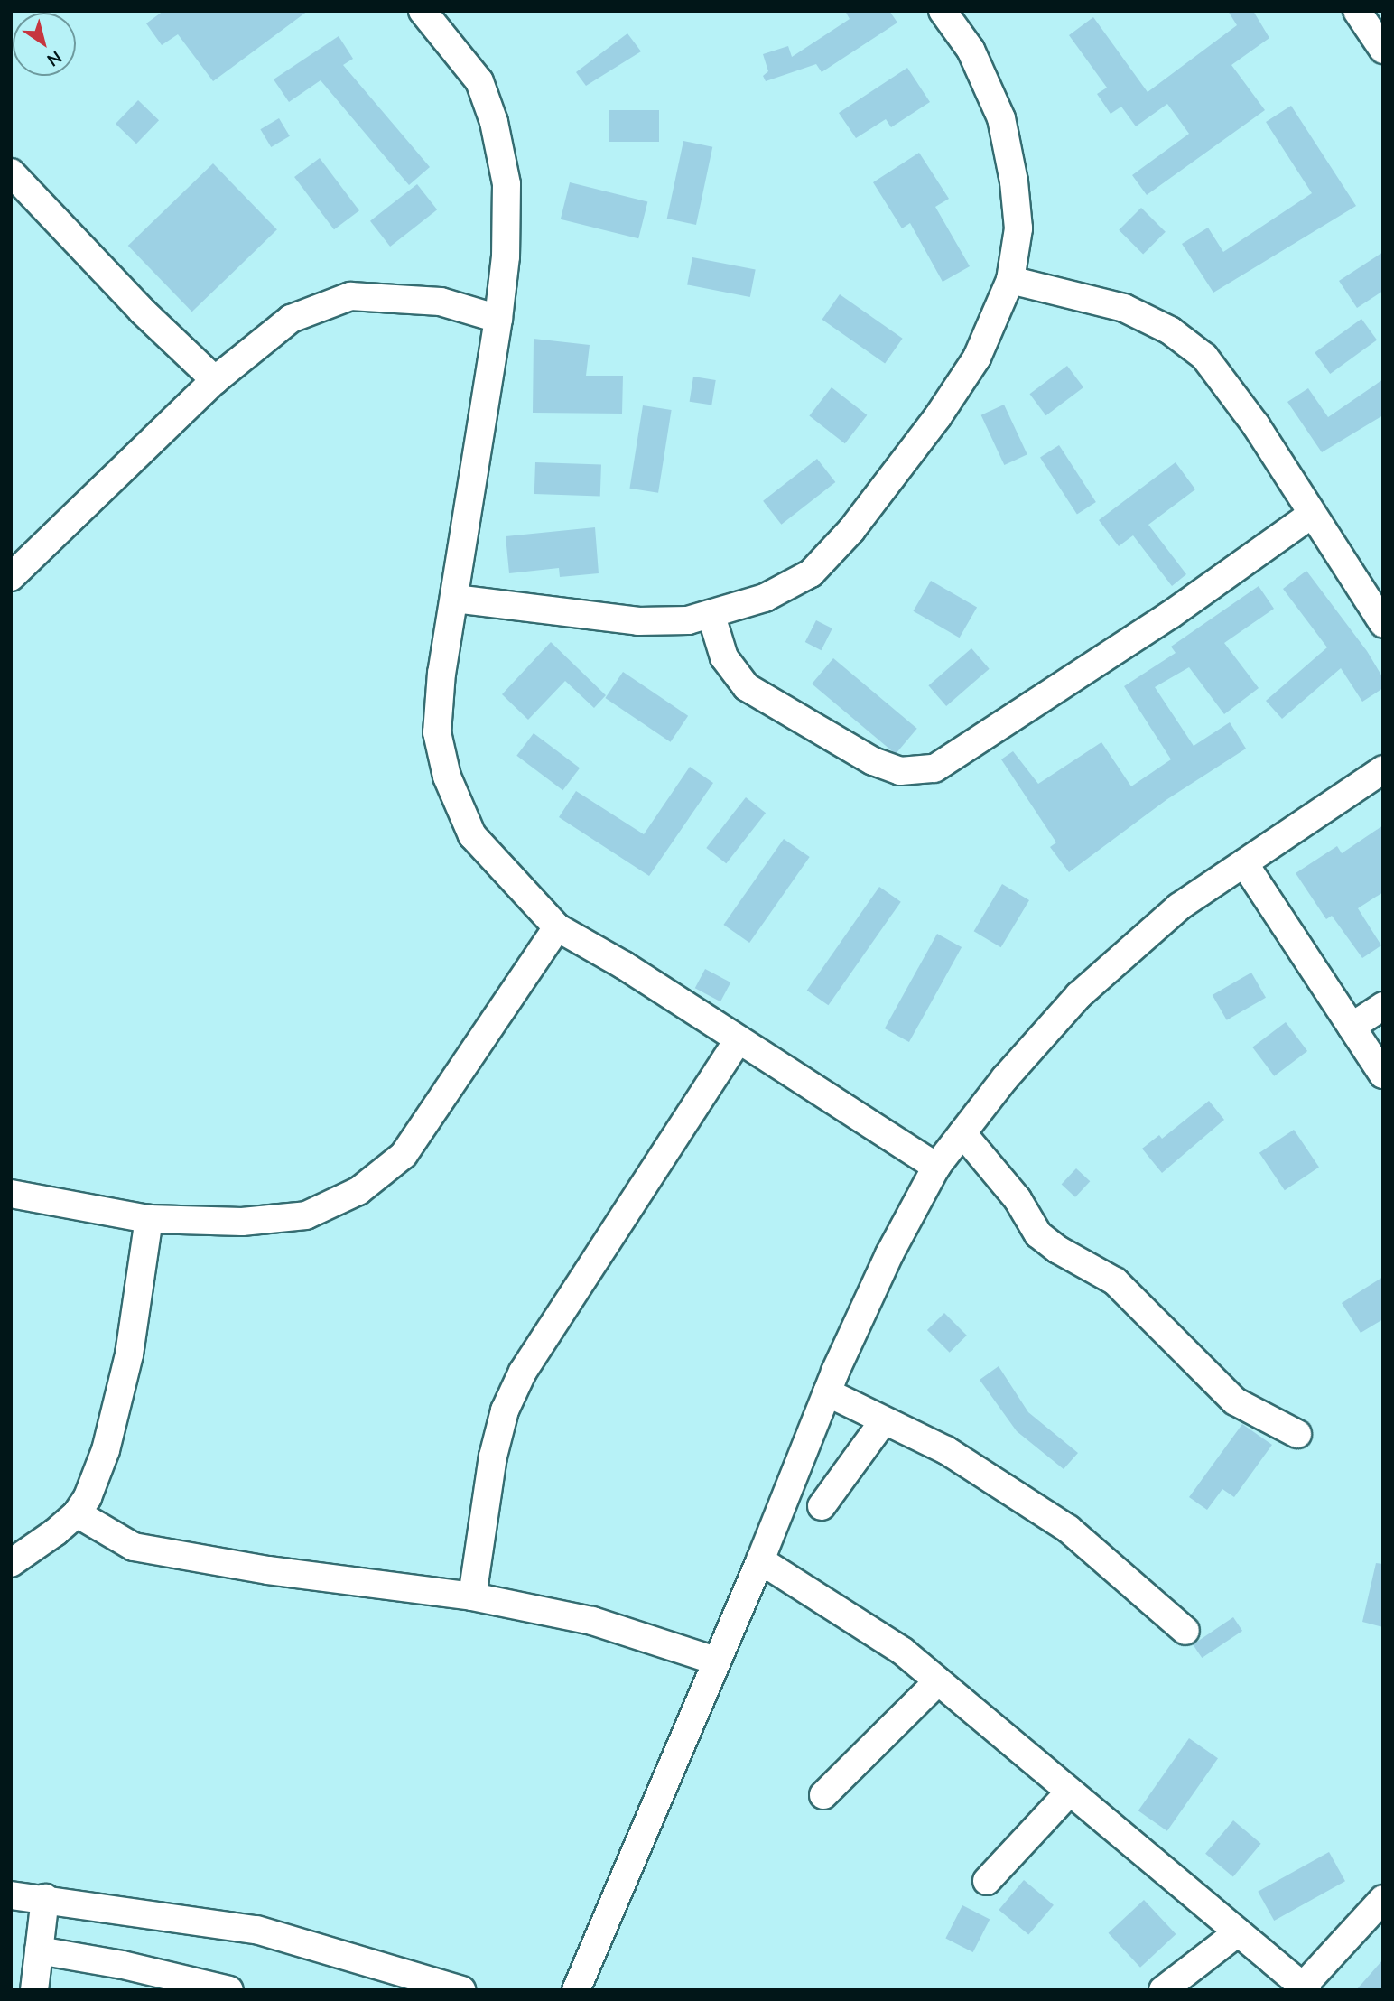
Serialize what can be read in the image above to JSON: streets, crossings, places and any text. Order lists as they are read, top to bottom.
{
  "north": "bottom right"
}
